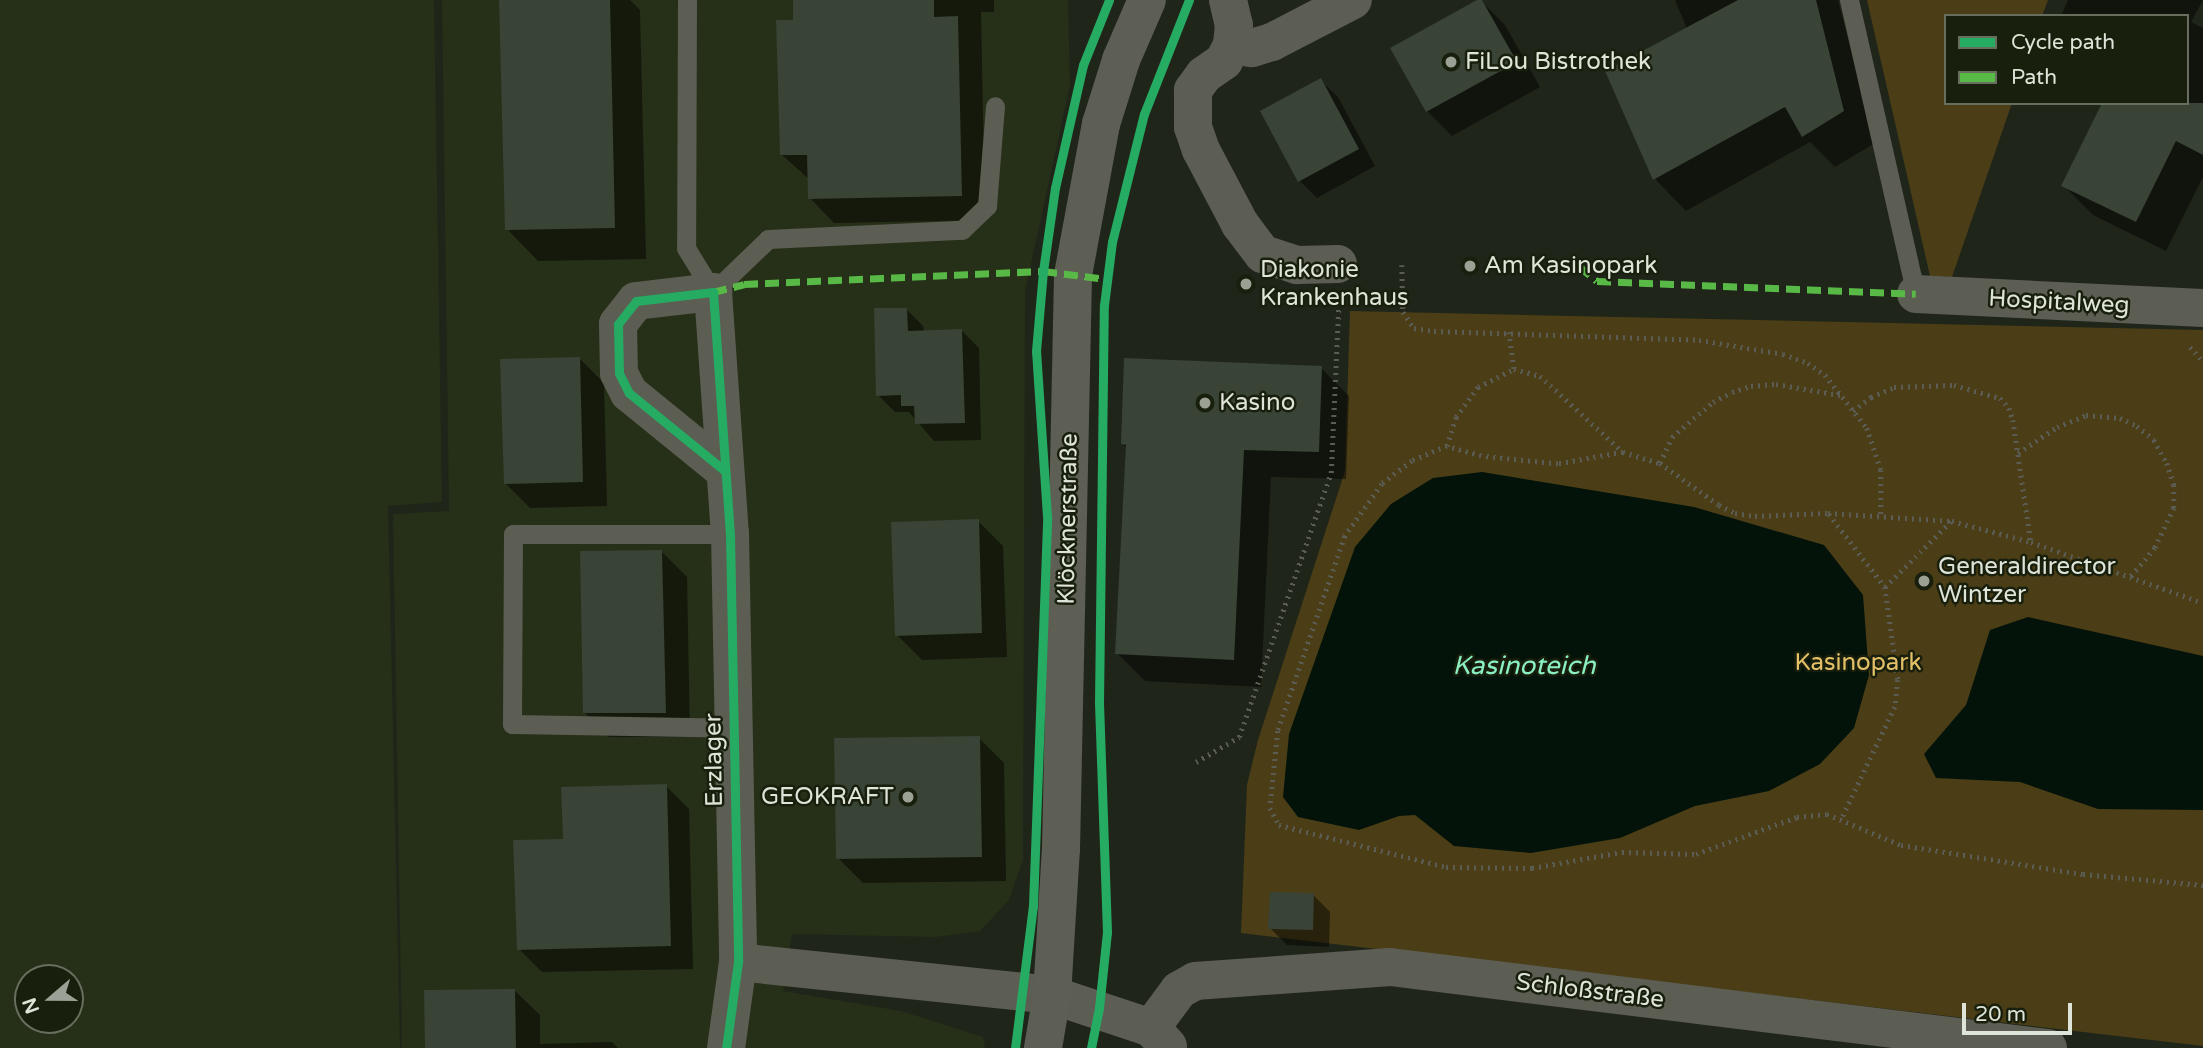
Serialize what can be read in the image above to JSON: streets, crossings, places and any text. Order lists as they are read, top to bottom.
{
  "streets": {
    "main road": ["Klöcknerstraße"],
    "street": ["Hospitalweg", "Erzlager", "Schloßstraße"]
  },
  "water": ["Kasinoteich"],
  "parks": ["Kasinopark"],
  "places": [
    "FiLou Bistrothek",
    "Am Kasinopark",
    "Diakonie Krankenhaus",
    "Kasino",
    "Generaldirector Wintzer",
    "GEOKRAFT"
  ],
  "legend": ["Cycle path", "Path"],
  "scale_bar": "20 m",
  "north": "left"
}
